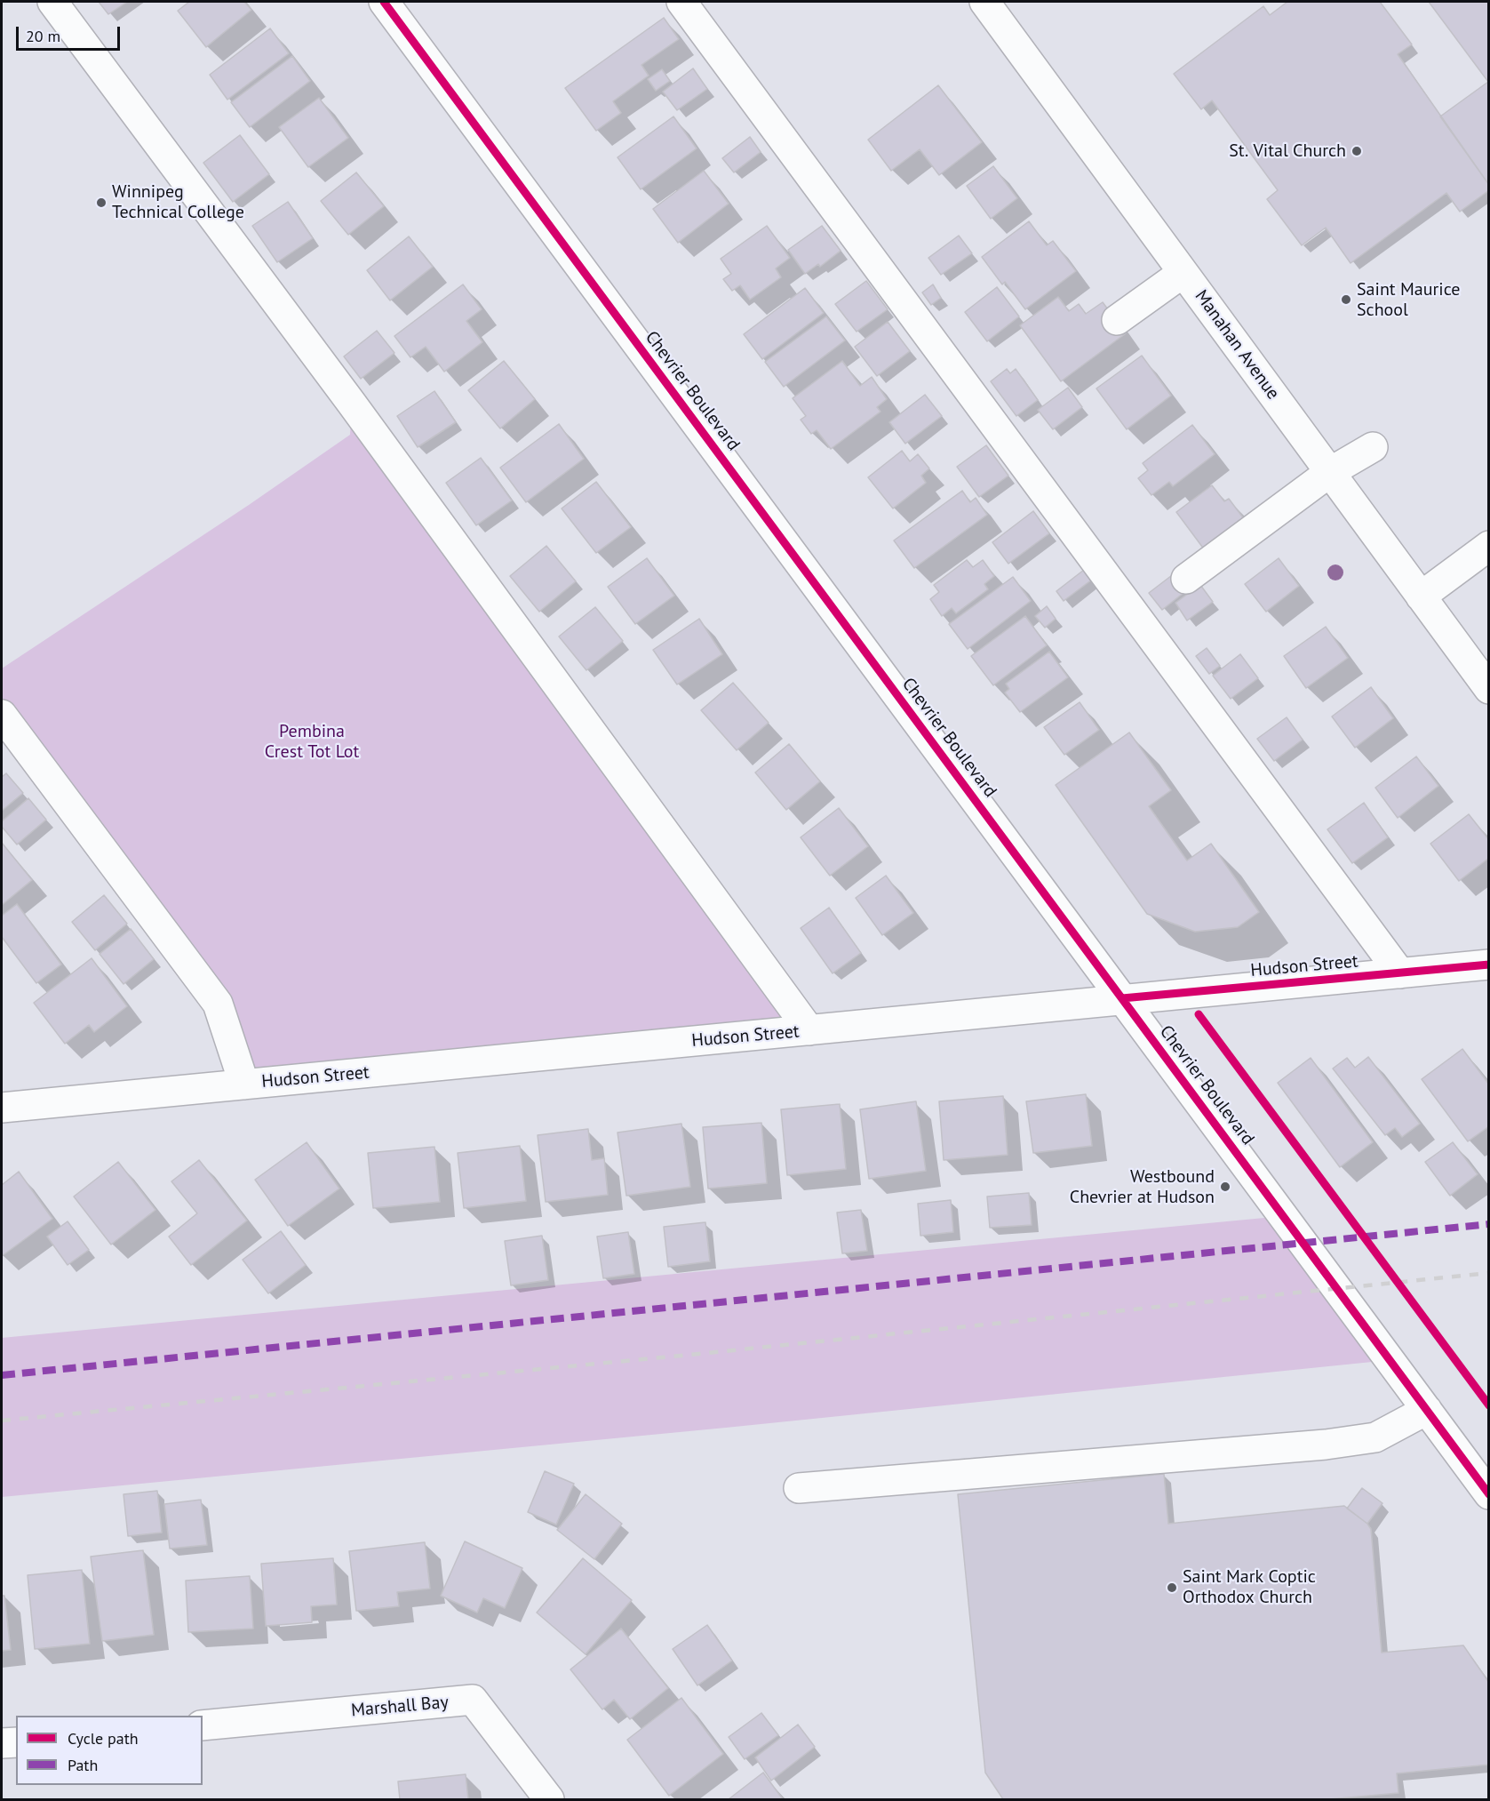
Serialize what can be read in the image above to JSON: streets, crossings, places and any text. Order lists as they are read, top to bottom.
{
  "streets": {
    "street": [
      "Manahan Avenue",
      "Chevrier Boulevard",
      "Hudson Street",
      "Marshall Bay"
    ]
  },
  "crossings": [
    ["Chevrier Boulevard", "Hudson Street"]
  ],
  "parks": ["Pembina Crest Tot Lot"],
  "places": [
    "St. Vital Church",
    "Winnipeg Technical College",
    "Saint Maurice School",
    "Westbound Chevrier at Hudson",
    "Saint Mark Coptic Orthodox Church"
  ],
  "legend": ["Cycle path", "Path"],
  "scale_bar": "20 m"
}
